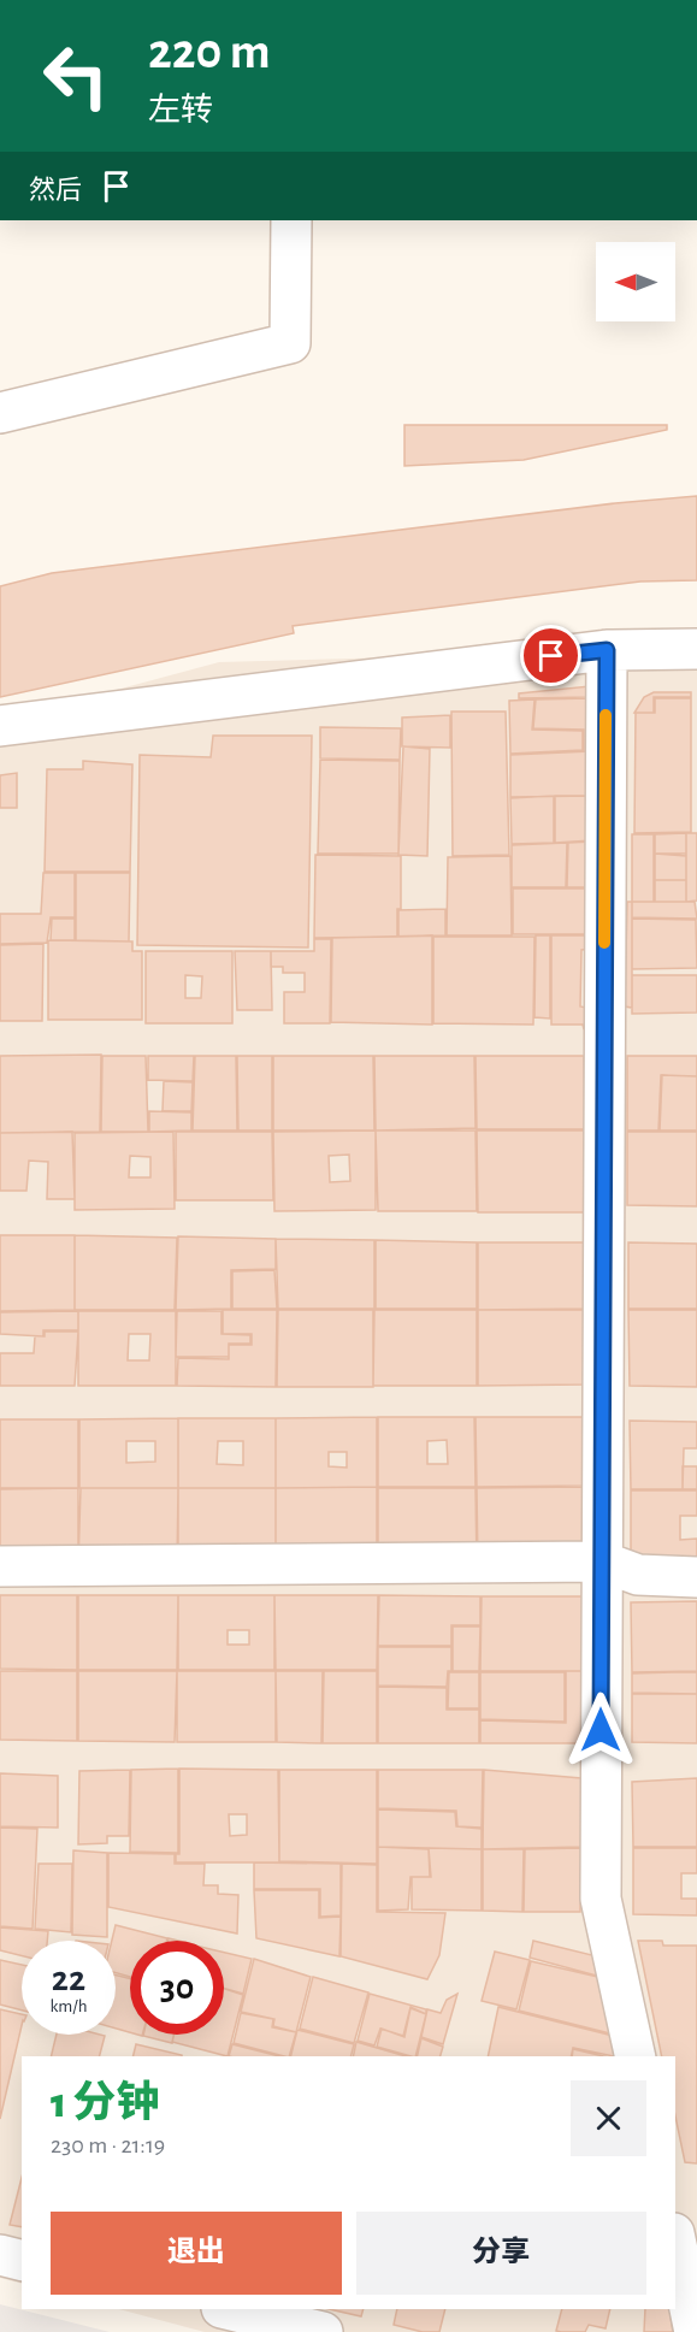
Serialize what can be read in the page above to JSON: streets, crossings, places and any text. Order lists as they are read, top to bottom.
{
  "north": "left",
  "page": {
    "turn": ["220 m", "左转"],
    "then": "然后",
    "speed": "22 km/h",
    "limit": "30",
    "heading": ["1 分钟", "230 m · 21:19"],
    "buttons": ["退出", "分享"]
  }
}
